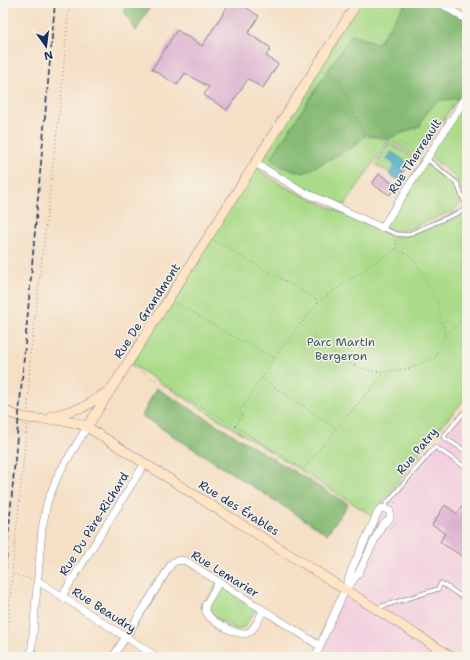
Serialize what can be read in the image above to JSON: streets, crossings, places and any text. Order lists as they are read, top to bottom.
{
  "streets": {
    "street": [
      "Rue Therreault",
      "Rue De Grandmont",
      "Rue Patry",
      "Rue des Érables",
      "Rue Du Père-Richard",
      "Rue Lemarier",
      "Rue Beaudry"
    ]
  },
  "crossings": [
    ["Rue De Grandmont", "Rue des Érables"],
    ["Rue De Grandmont", "Rue Beaudry"],
    ["Rue Patry", "Rue des Érables"],
    ["Rue Patry", "Rue Lemarier"],
    ["Rue des Érables", "Rue Du Père-Richard"],
    ["Rue Du Père-Richard", "Rue Beaudry"],
    ["Rue Lemarier", "Rue Beaudry"]
  ],
  "parks": ["Parc Martin Bergeron"],
  "north": "bottom"
}
